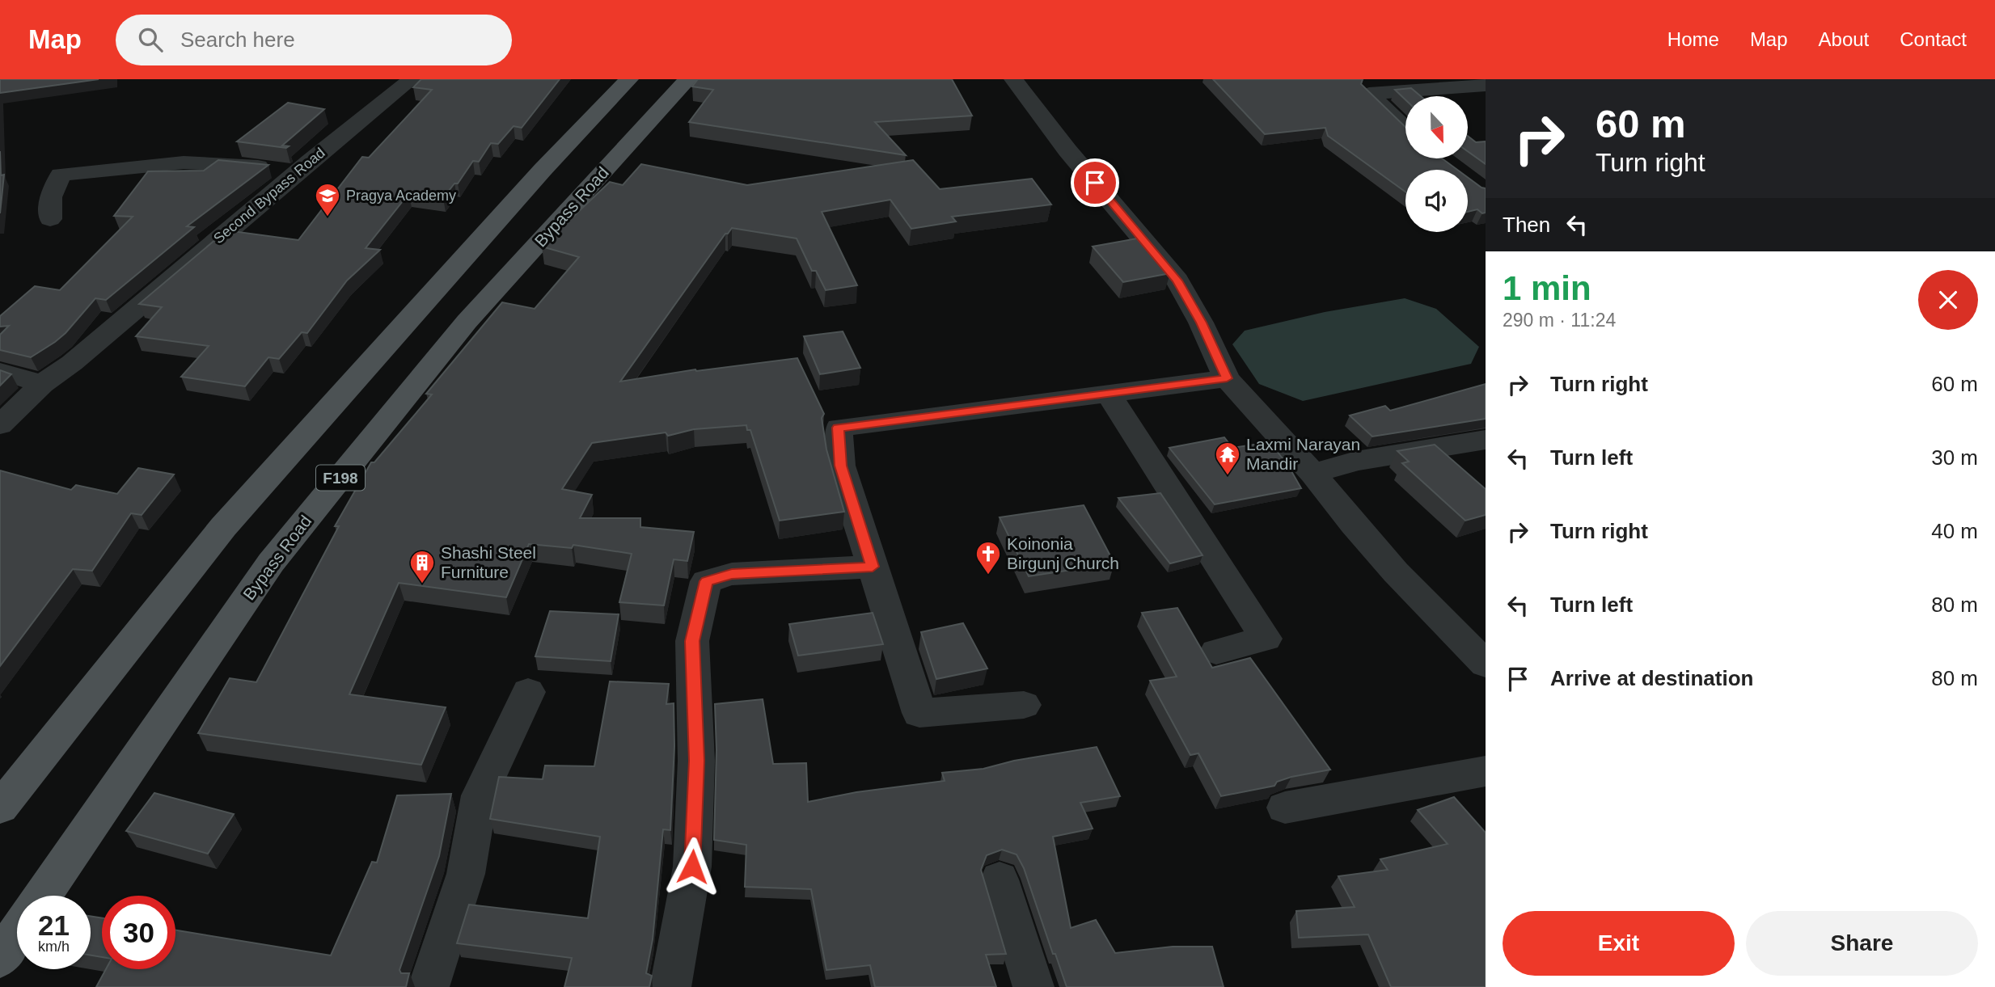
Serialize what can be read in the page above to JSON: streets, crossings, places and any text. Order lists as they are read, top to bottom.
{
  "streets": {
    "main road": ["Bypass Road", "F198"],
    "street": ["Second Bypass Road"]
  },
  "places": {
    "school or university": ["Pragya Academy"],
    "temple": ["Laxmi Narayan Mandir"],
    "church": ["Koinonia Birgunj Church"],
    "building": ["Shashi Steel Furniture"]
  },
  "north": "bottom",
  "page": {
    "header": "Map",
    "search": "Search here",
    "nav": [
      "Home",
      "Map",
      "About",
      "Contact"
    ],
    "turn": ["60 m", "Turn right"],
    "then": "Then",
    "heading": ["1 min", "290 m · 11:24"],
    "list": [
      {
        "name": "Turn right",
        "value": "60 m"
      },
      {
        "name": "Turn left",
        "value": "30 m"
      },
      {
        "name": "Turn right",
        "value": "40 m"
      },
      {
        "name": "Turn left",
        "value": "80 m"
      },
      {
        "name": "Arrive at destination",
        "value": "80 m"
      }
    ],
    "speed": "21 km/h",
    "limit": "30",
    "buttons": ["Exit", "Share"]
  }
}
